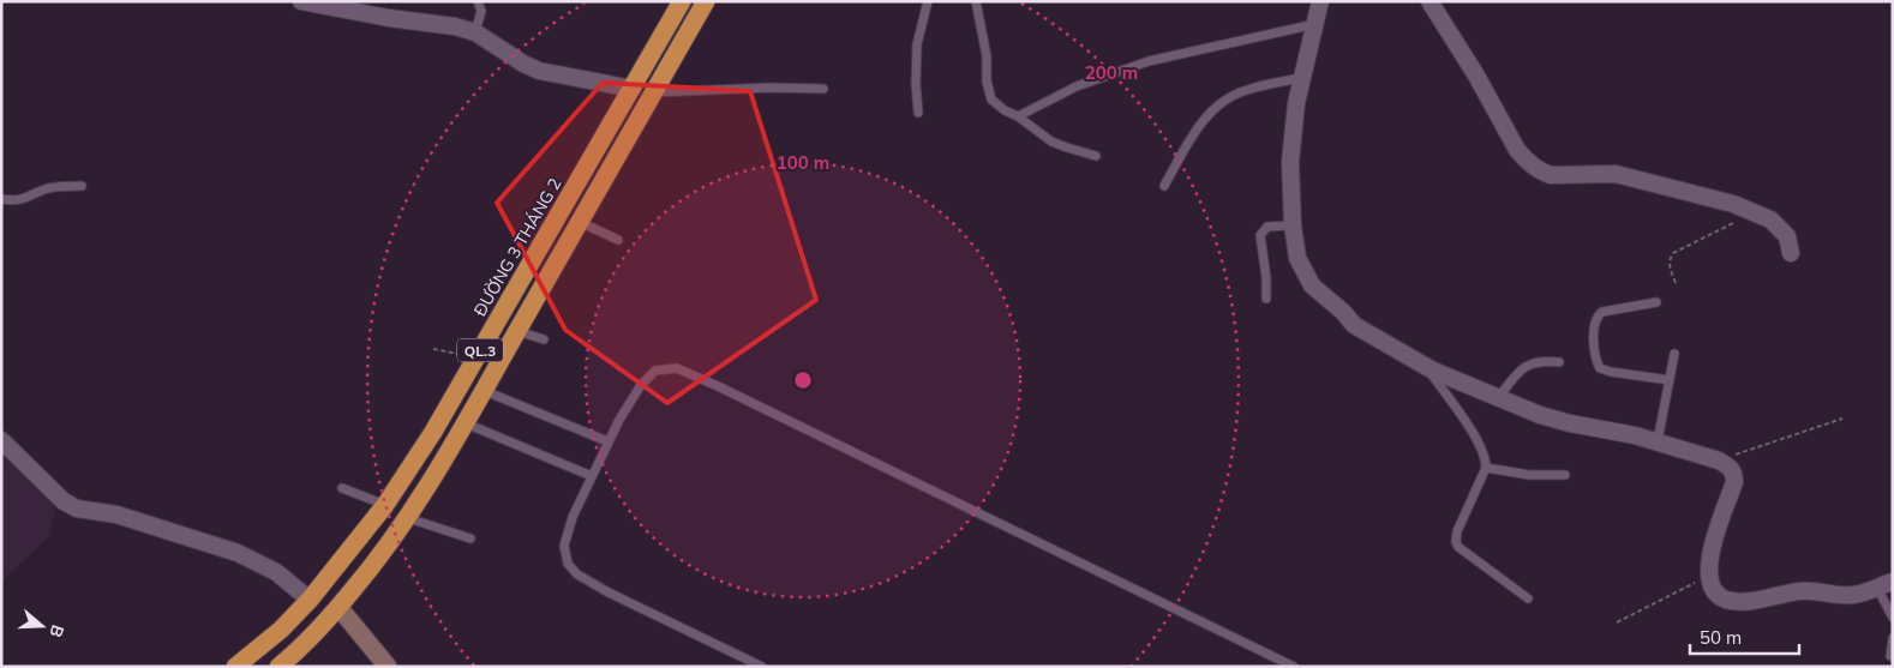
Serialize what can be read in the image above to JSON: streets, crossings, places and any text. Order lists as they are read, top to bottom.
{
  "streets": {
    "highway": ["ĐƯỜNG 3 THÁNG 2", "QL.3"]
  },
  "scale_bar": "50 m",
  "north": "right",
  "rings": ["200 m", "100 m"]
}
